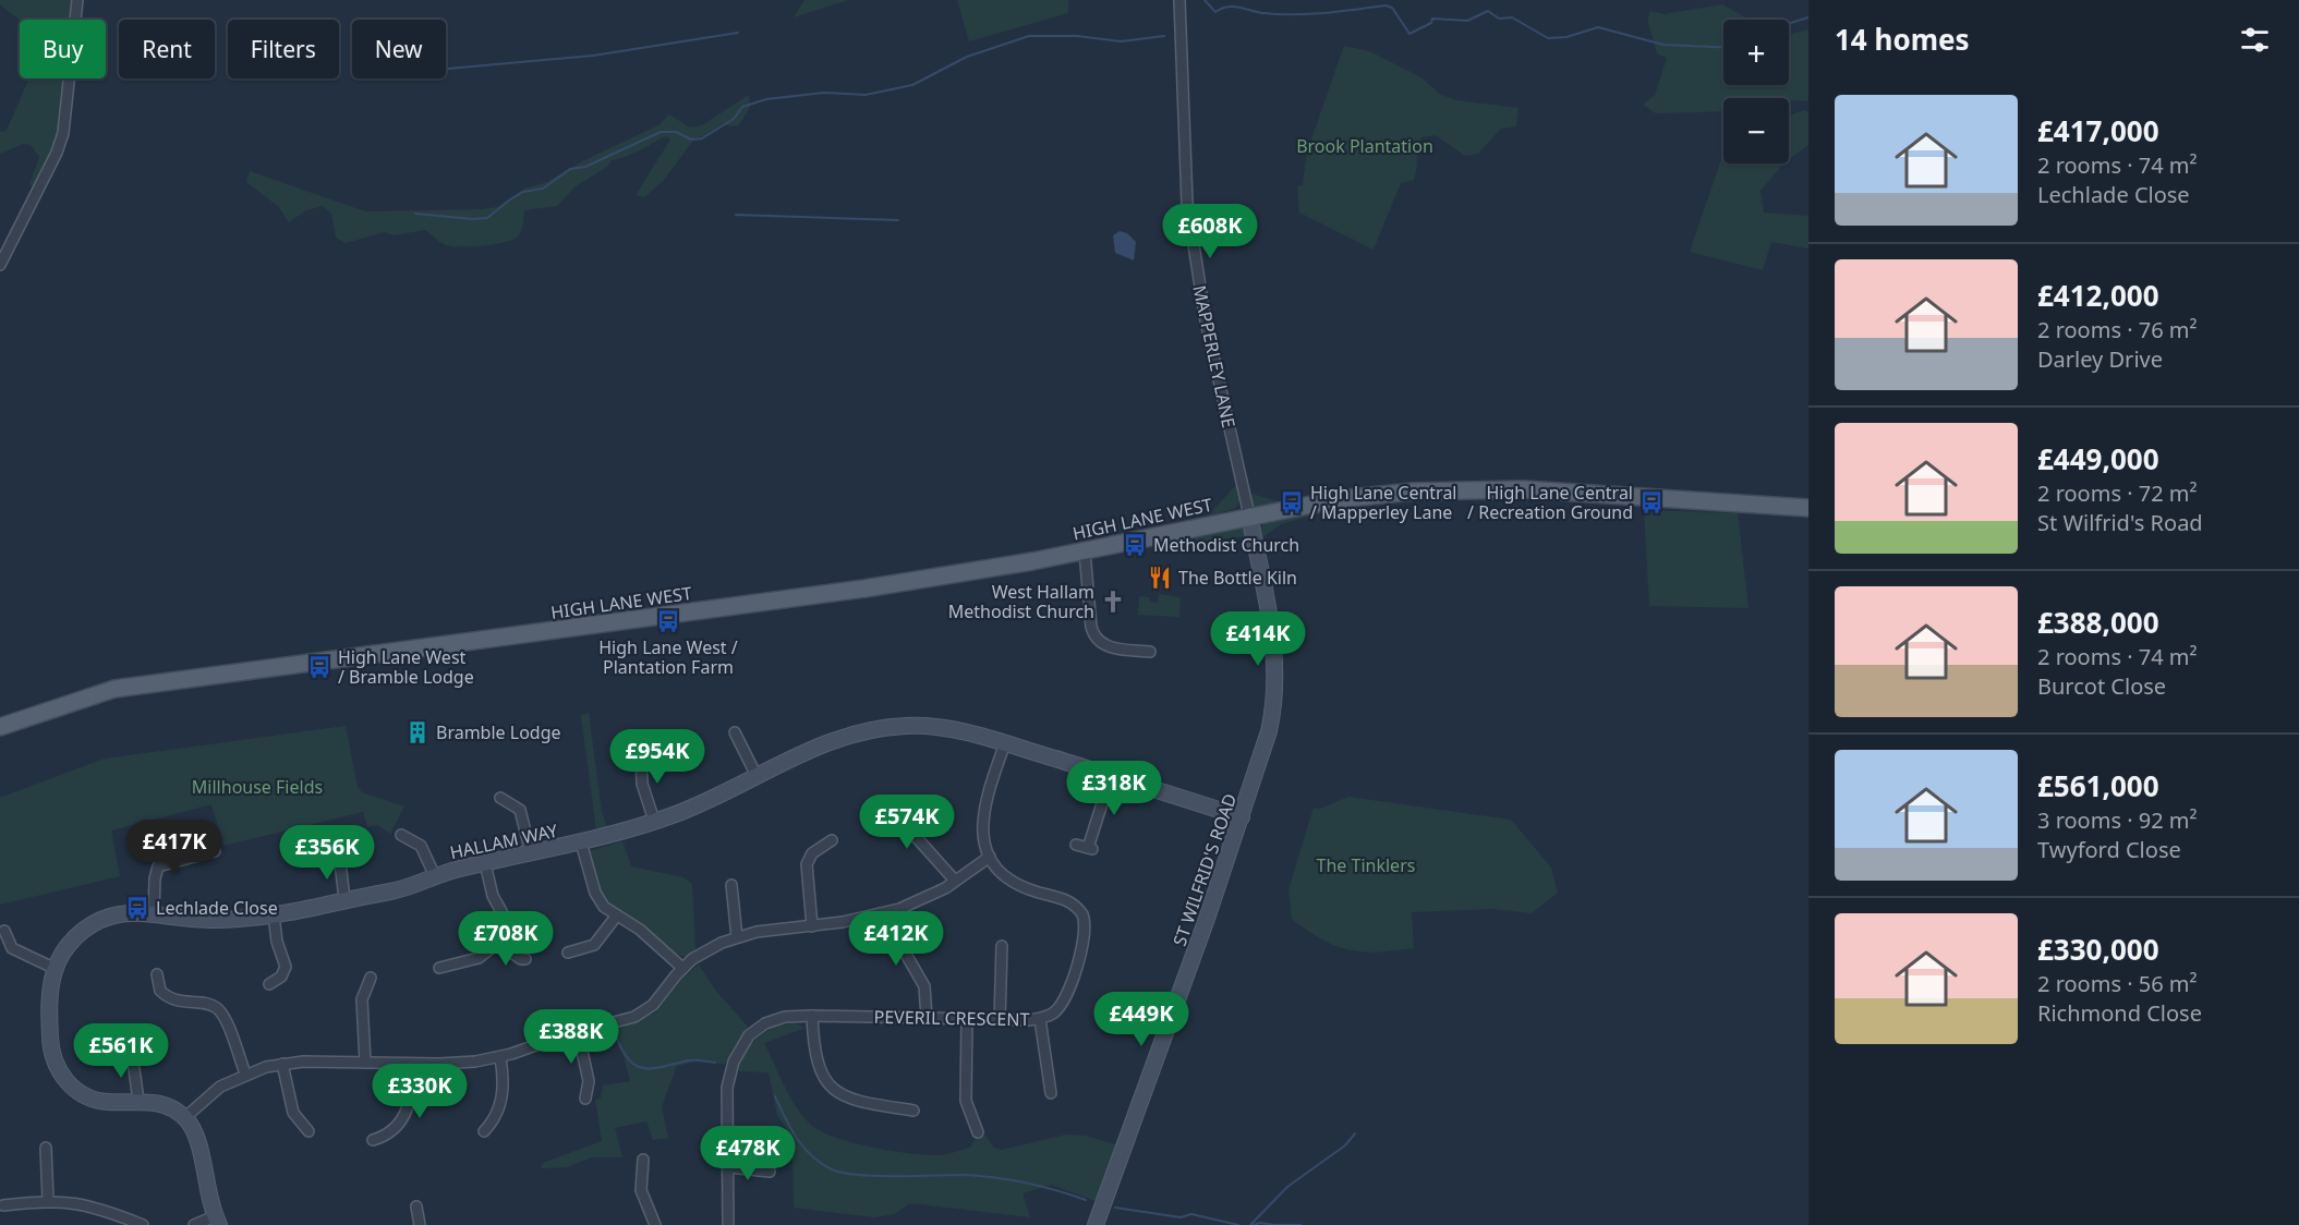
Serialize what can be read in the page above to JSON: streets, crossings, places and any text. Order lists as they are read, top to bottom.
{
  "streets": {
    "main road": ["HIGH LANE WEST"],
    "street": [
      "MAPPERLEY LANE",
      "HALLAM WAY",
      "ST WILFRID'S ROAD",
      "PEVERIL CRESCENT"
    ]
  },
  "crossings": [
    ["MAPPERLEY LANE", "HIGH LANE WEST"],
    ["MAPPERLEY LANE", "ST WILFRID'S ROAD"],
    ["HIGH LANE WEST", "ST WILFRID'S ROAD"],
    ["HALLAM WAY", "ST WILFRID'S ROAD"],
    ["HALLAM WAY", "PEVERIL CRESCENT"]
  ],
  "parks": ["Brook Plantation", "Millhouse Fields", "The Tinklers"],
  "places": {
    "bus stop": [
      "High Lane Central / Mapperley Lane",
      "High Lane Central / Recreation Ground",
      "Methodist Church",
      "High Lane West / Plantation Farm",
      "High Lane West / Bramble Lodge",
      "Lechlade Close"
    ],
    "restaurant": ["The Bottle Kiln"],
    "church": ["West Hallam Methodist Church"],
    "building": ["Bramble Lodge"]
  },
  "page": {
    "heading": "14 homes",
    "map_buttons": ["+", "−"],
    "chip": [
      "Buy",
      "Rent",
      "Filters",
      "New"
    ],
    "list": [
      {
        "name": "£417,000",
        "note": "2 rooms · 74 m² · Lechlade Close"
      },
      {
        "name": "£412,000",
        "note": "2 rooms · 76 m² · Darley Drive"
      },
      {
        "name": "£449,000",
        "note": "2 rooms · 72 m² · St Wilfrid's Road"
      },
      {
        "name": "£388,000",
        "note": "2 rooms · 74 m² · Burcot Close"
      },
      {
        "name": "£561,000",
        "note": "3 rooms · 92 m² · Twyford Close"
      },
      {
        "name": "£330,000",
        "note": "2 rooms · 56 m² · Richmond Close"
      }
    ],
    "price": [
      "£608K",
      "£414K",
      "£954K",
      "£318K",
      "£574K",
      "£417K",
      "£356K",
      "£708K",
      "£412K",
      "£449K",
      "£388K",
      "£561K",
      "£330K",
      "£478K"
    ]
  }
}
